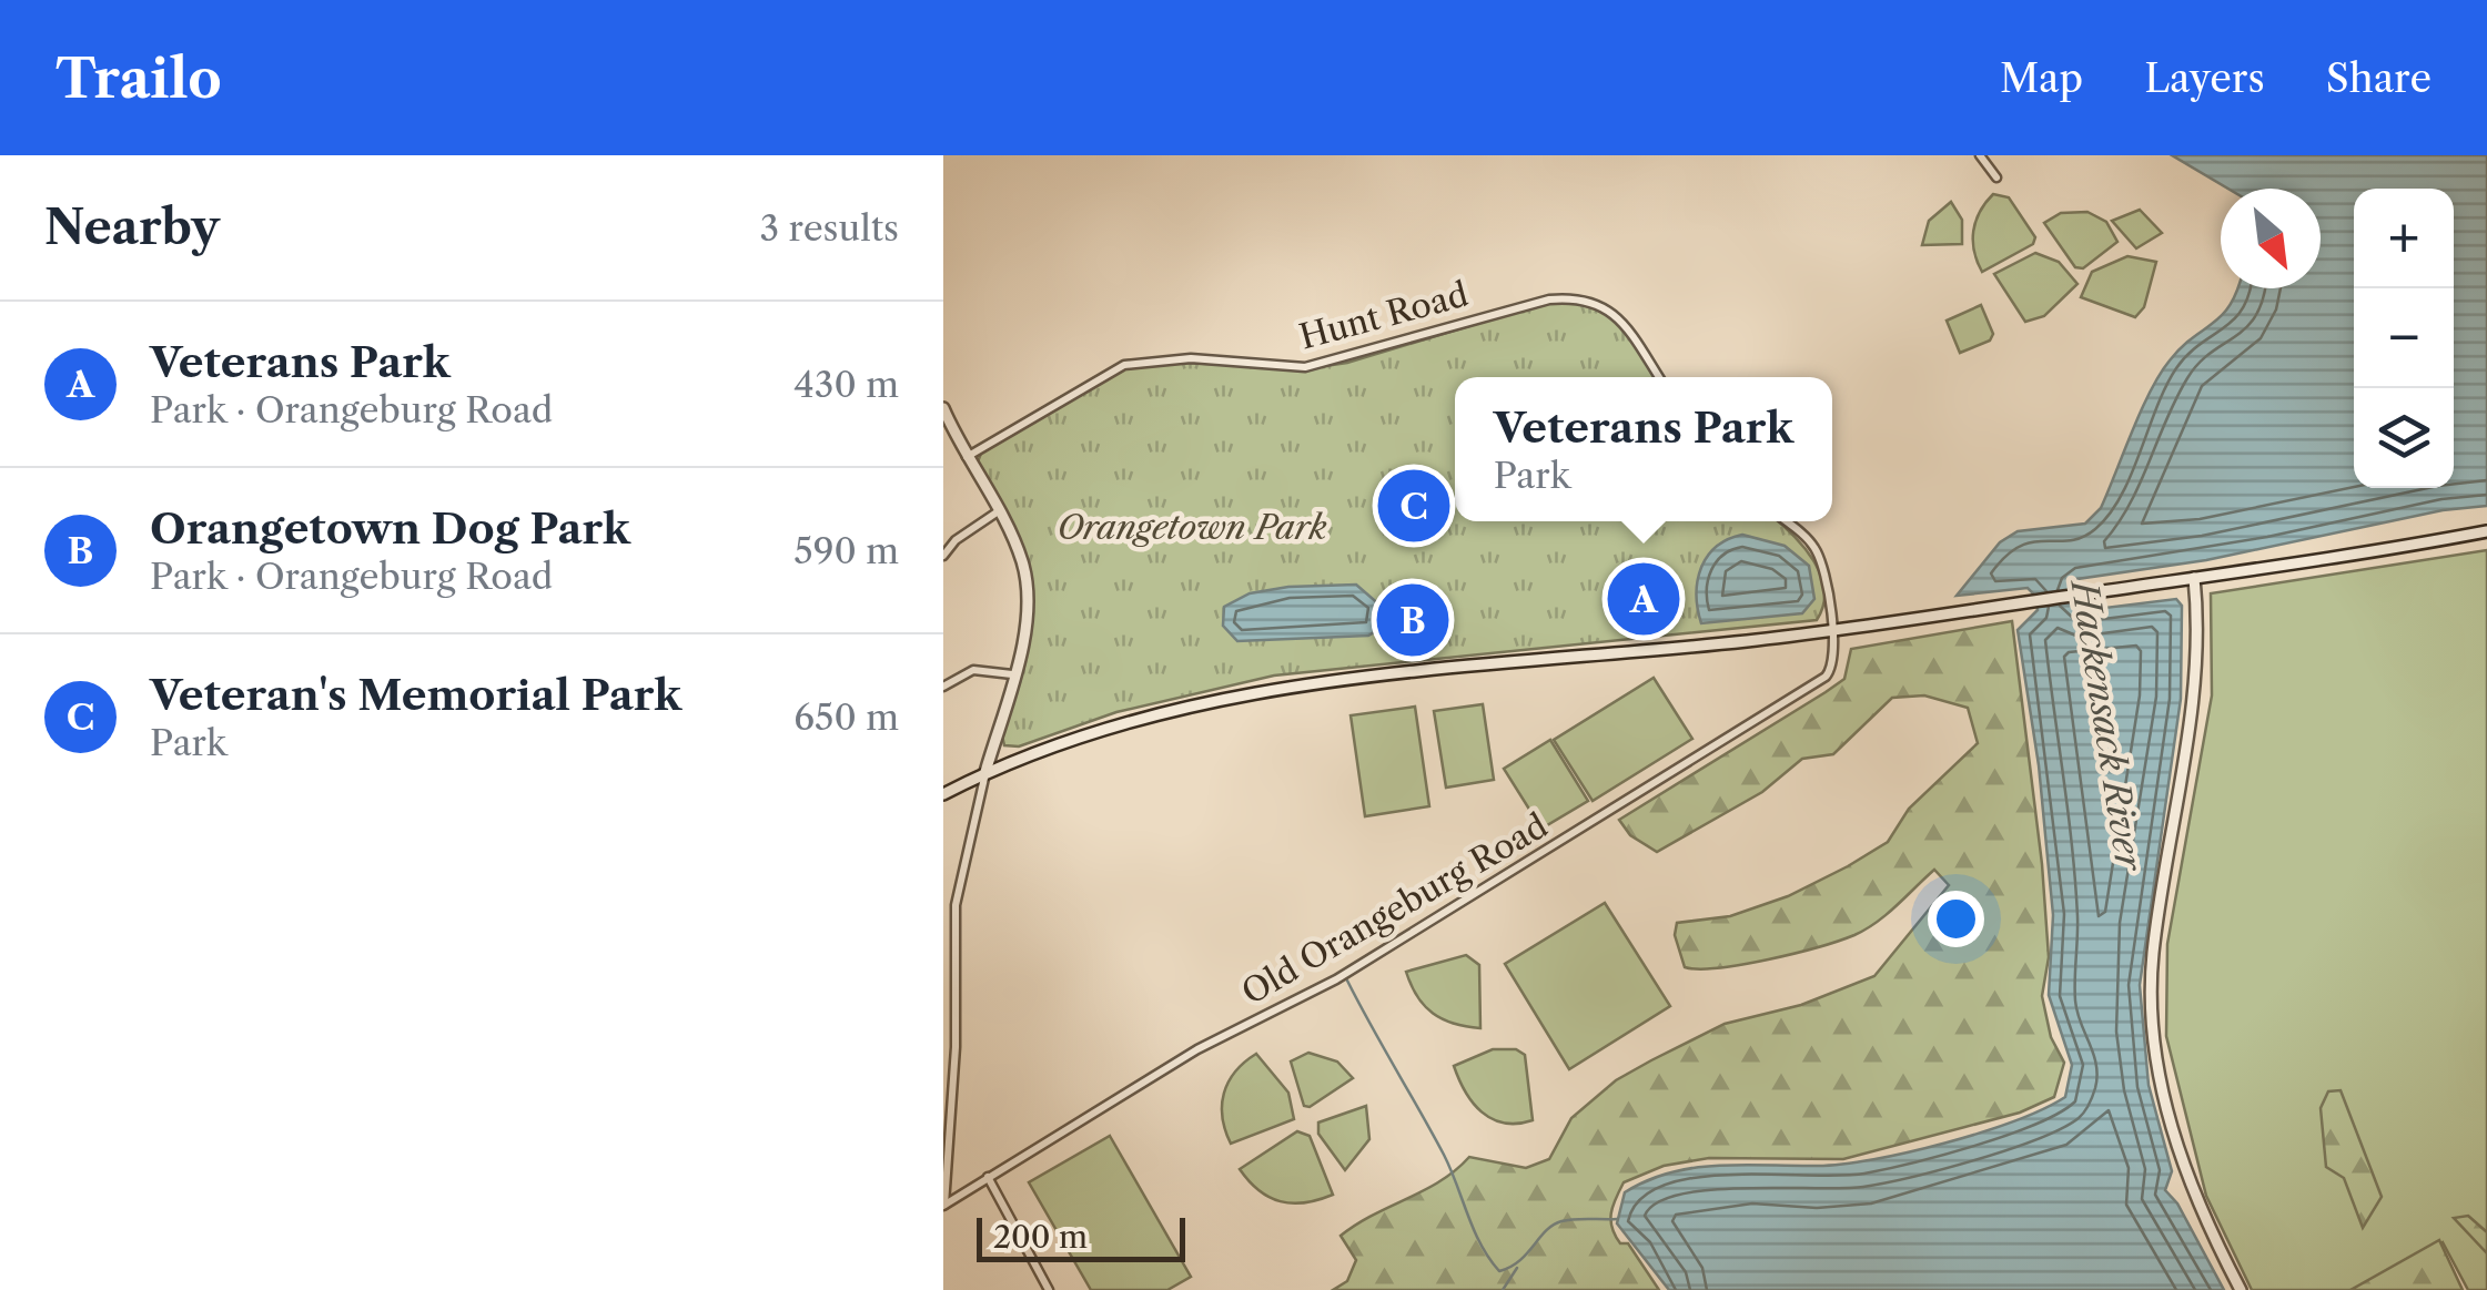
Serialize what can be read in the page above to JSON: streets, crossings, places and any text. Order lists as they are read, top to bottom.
{
  "streets": {
    "street": ["Hunt Road", "Old Orangeburg Road"]
  },
  "water": ["Hackensack River"],
  "parks": ["Orangetown Park"],
  "scale_bar": "200 m",
  "north": "bottom right",
  "page": {
    "header": "Trailo",
    "nav": ["Map", "Layers", "Share"],
    "heading": ["Nearby", "3 results"],
    "map_buttons": ["+", "−"],
    "list": [
      {
        "mark": "A",
        "name": "Veterans Park",
        "note": "Park · Orangeburg Road",
        "value": "430 m"
      },
      {
        "mark": "B",
        "name": "Orangetown Dog Park",
        "note": "Park · Orangeburg Road",
        "value": "590 m"
      },
      {
        "mark": "C",
        "name": "Veteran's Memorial Park",
        "note": "Park",
        "value": "650 m"
      }
    ],
    "popup": ["Veterans Park", "Park"],
    "pins": ["C", "A", "B"],
    "scale": "200 m"
  }
}
